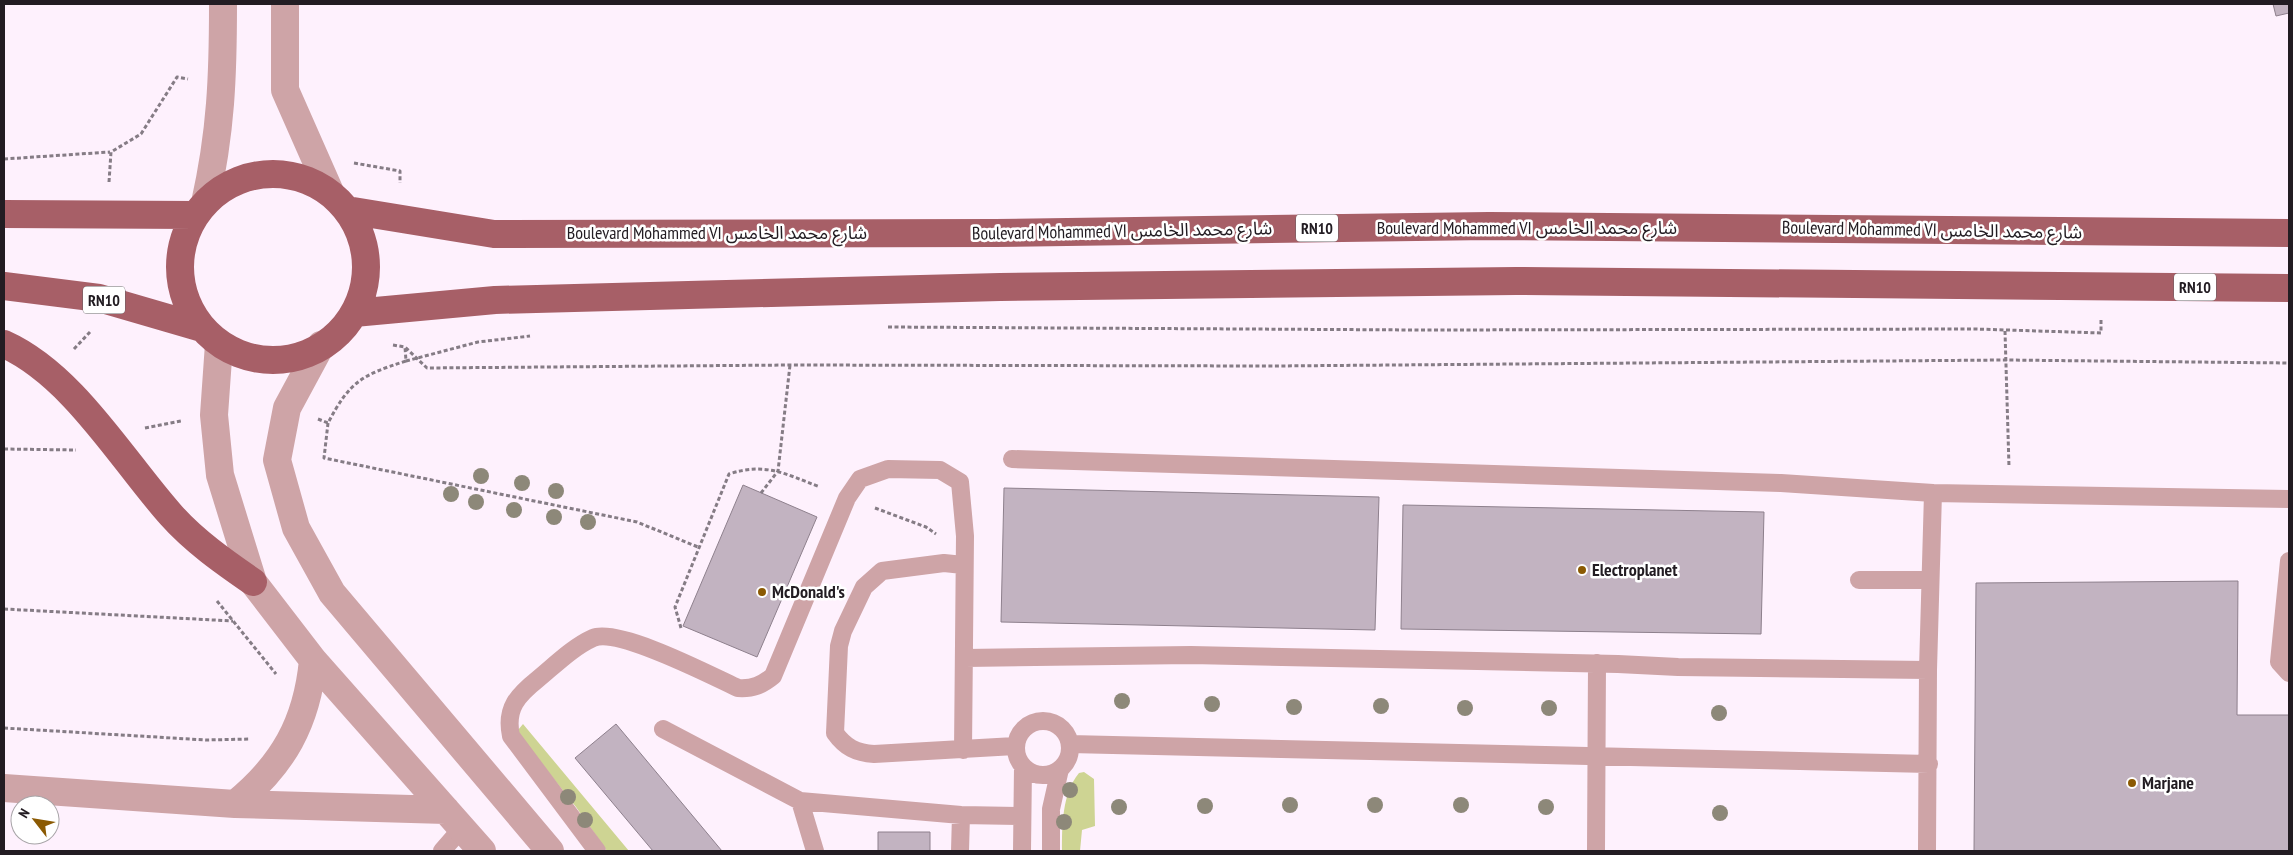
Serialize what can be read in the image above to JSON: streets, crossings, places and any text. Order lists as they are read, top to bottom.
{
  "streets": {
    "main road": ["RN10", "Boulevard Mohammed VI شارع محمد الخامس"]
  },
  "crossings": [
    ["RN10", "Boulevard Mohammed VI شارع محمد الخامس"]
  ],
  "places": ["Electroplanet", "McDonald's", "Marjane"],
  "north": "top left"
}
